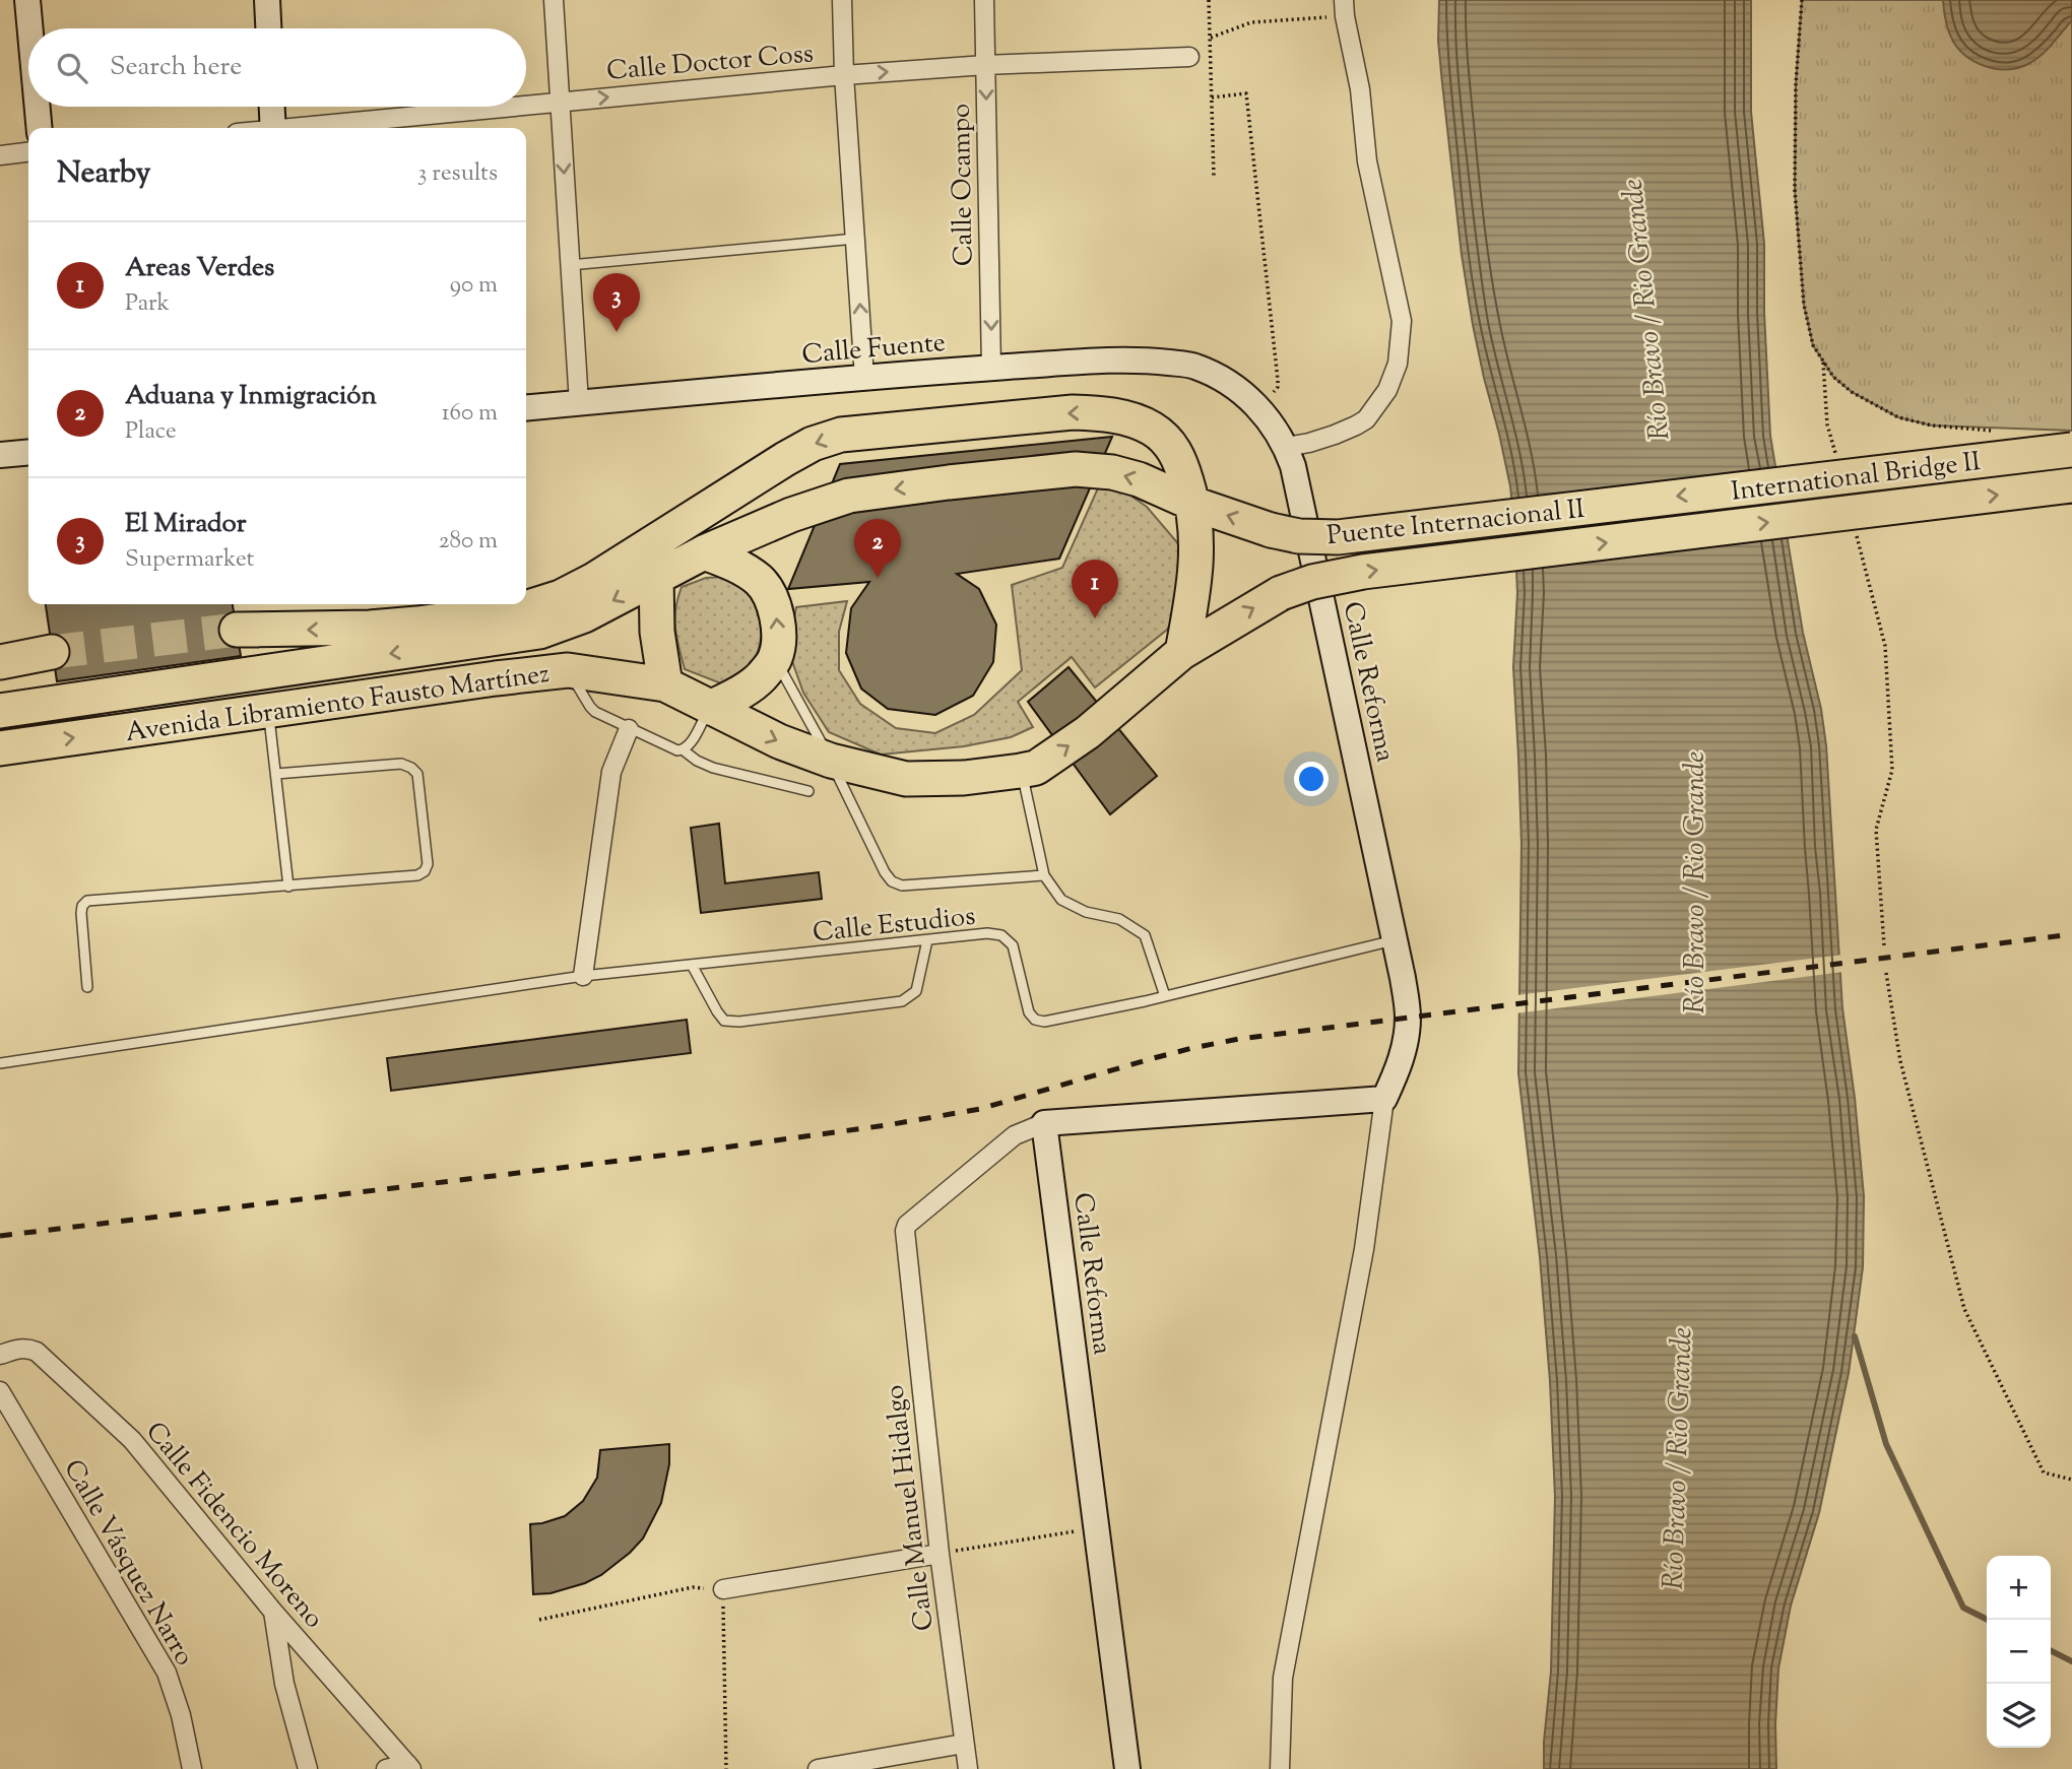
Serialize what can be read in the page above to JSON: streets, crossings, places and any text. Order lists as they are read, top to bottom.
{
  "streets": {
    "highway": ["International Bridge II", "Puente Internacional II", "Avenida Libramiento Fausto Martínez"],
    "street": [
      "Calle Doctor Coss",
      "Calle Ocampo",
      "Calle Fuente",
      "Calle Reforma",
      "Calle Manuel Hidalgo",
      "Calle Fidencio Moreno",
      "Calle Vásquez Narro"
    ],
    "lane": ["Calle Estudios"]
  },
  "crossings": [
    ["Calle Doctor Coss", "Calle Ocampo"],
    ["Calle Ocampo", "Calle Fuente"],
    ["Calle Fuente", "Calle Reforma"],
    ["International Bridge II", "Puente Internacional II"],
    ["Puente Internacional II", "Avenida Libramiento Fausto Martínez"],
    ["Calle Reforma", "Calle Estudios"],
    ["Calle Reforma", "Calle Manuel Hidalgo"]
  ],
  "one_way": ["Calle Doctor Coss"],
  "water": ["Río Bravo / Rio Grande"],
  "page": {
    "search": "Search here",
    "heading": ["Nearby", "3 results"],
    "list": [
      {
        "mark": "1",
        "name": "Areas Verdes",
        "note": "Park",
        "value": "90 m"
      },
      {
        "mark": "2",
        "name": "Aduana y Inmigración",
        "note": "Place",
        "value": "160 m"
      },
      {
        "mark": "3",
        "name": "El Mirador",
        "note": "Supermarket",
        "value": "280 m"
      }
    ],
    "pins": ["3", "2", "1"],
    "map_buttons": ["+", "−"]
  }
}
